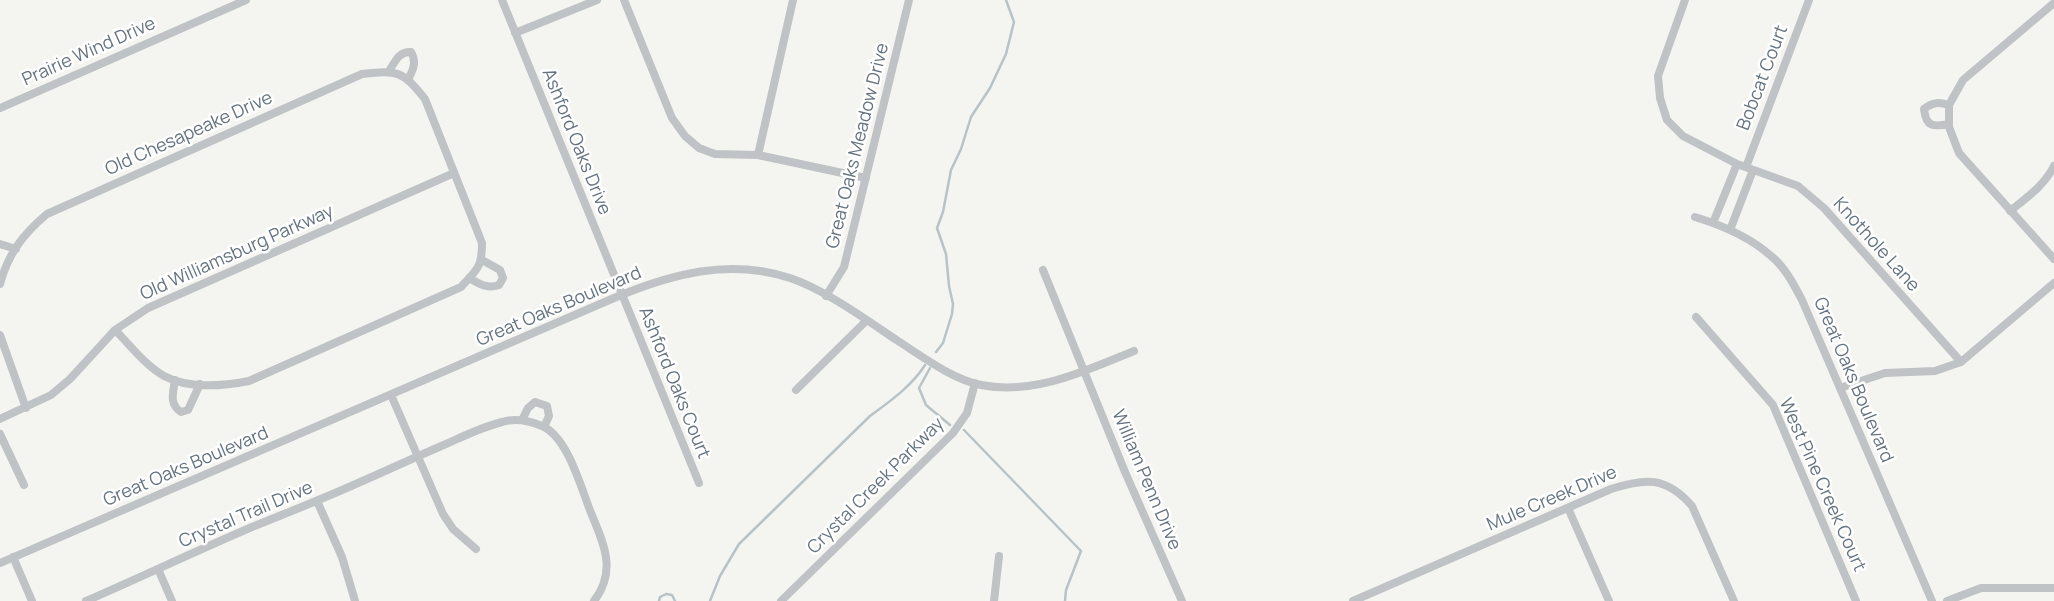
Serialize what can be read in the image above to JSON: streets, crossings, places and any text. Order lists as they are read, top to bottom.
{
  "streets": {
    "street": [
      "Prairie Wind Drive",
      "Bobcat Court",
      "Old Chesapeake Drive",
      "Ashford Oaks Drive",
      "Great Oaks Meadow Drive",
      "Knothole Lane",
      "Old Williamsburg Parkway",
      "Great Oaks Boulevard",
      "Ashford Oaks Court",
      "William Penn Drive",
      "West Pine Creek Court",
      "Crystal Creek Parkway",
      "Mule Creek Drive",
      "Crystal Trail Drive"
    ]
  },
  "crossings": [
    ["Bobcat Court", "Knothole Lane"],
    ["Bobcat Court", "Great Oaks Boulevard"],
    ["Ashford Oaks Drive", "Great Oaks Boulevard"],
    ["Ashford Oaks Drive", "Ashford Oaks Court"],
    ["Great Oaks Meadow Drive", "Great Oaks Boulevard"],
    ["Great Oaks Boulevard", "Ashford Oaks Court"],
    ["Great Oaks Boulevard", "William Penn Drive"],
    ["Great Oaks Boulevard", "Crystal Creek Parkway"]
  ]
}
